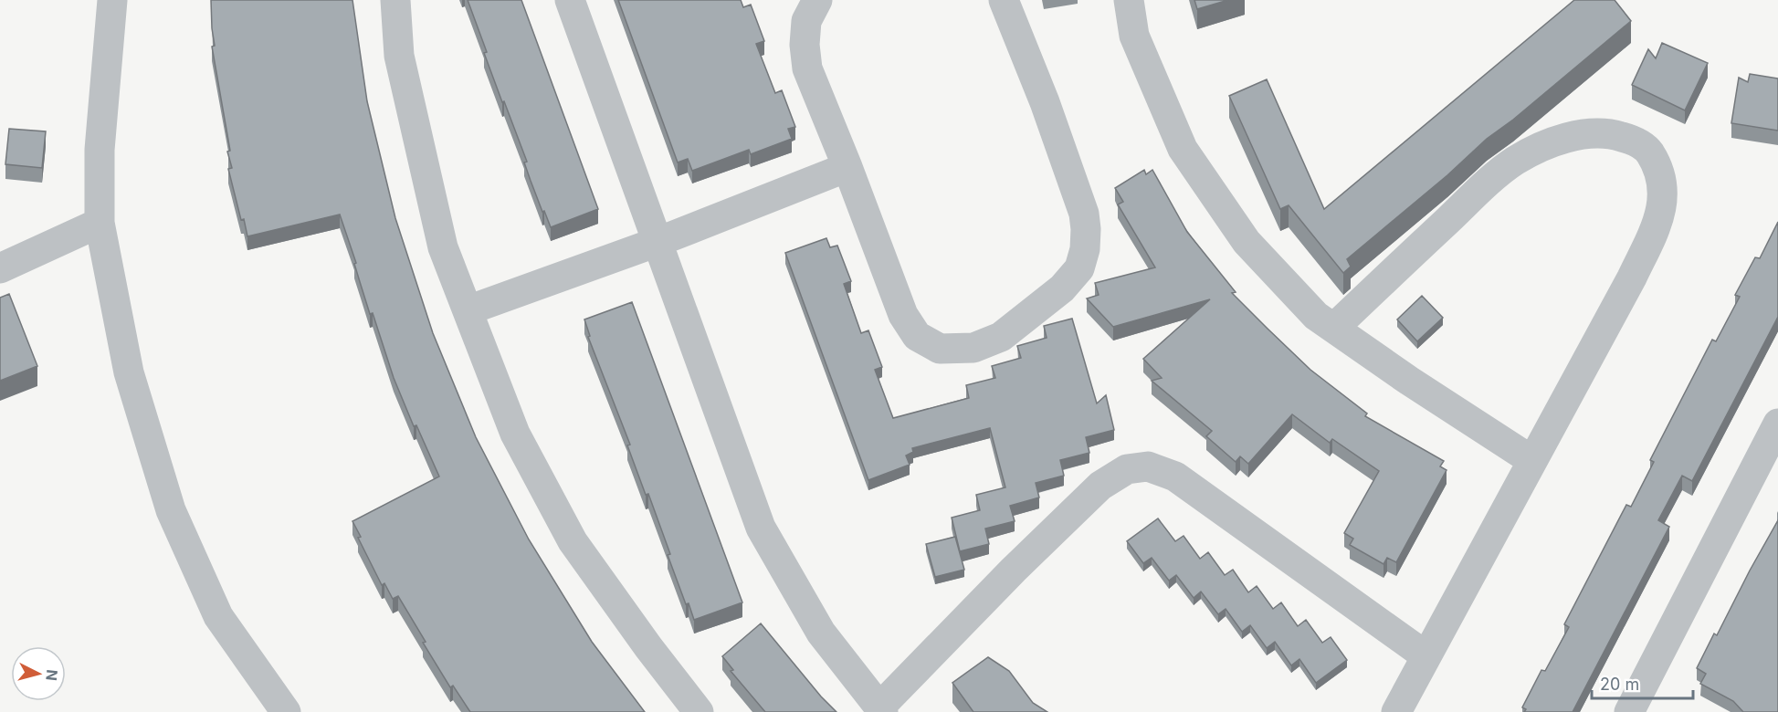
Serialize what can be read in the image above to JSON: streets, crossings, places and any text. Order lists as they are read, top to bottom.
{
  "scale_bar": "20 m",
  "north": "right"
}
